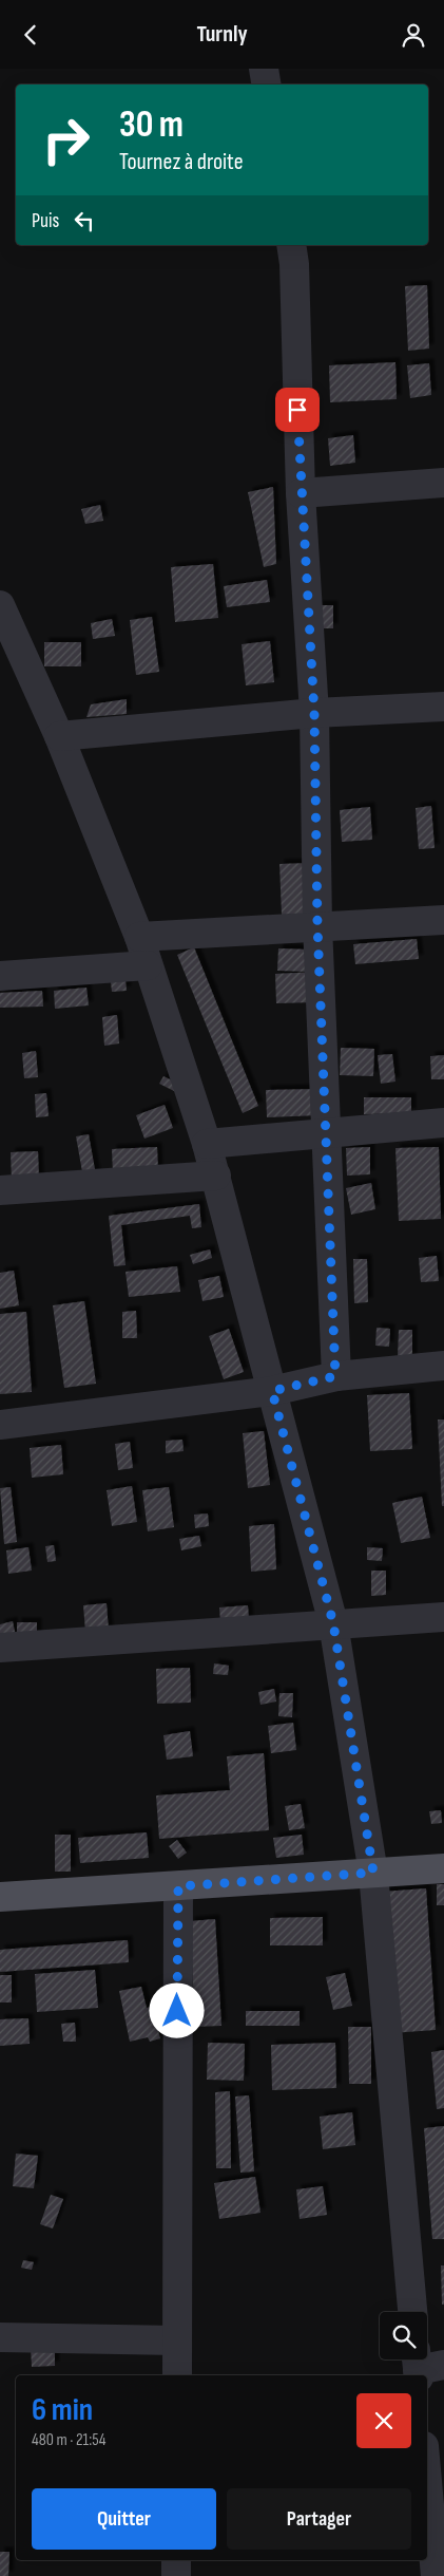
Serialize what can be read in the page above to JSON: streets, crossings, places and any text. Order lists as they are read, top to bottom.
{
  "page": {
    "header": "Turnly",
    "turn": ["30 m", "Tournez à droite"],
    "then": "Puis",
    "heading": ["6 min", "480 m · 21:54"],
    "buttons": ["Quitter", "Partager"]
  }
}
